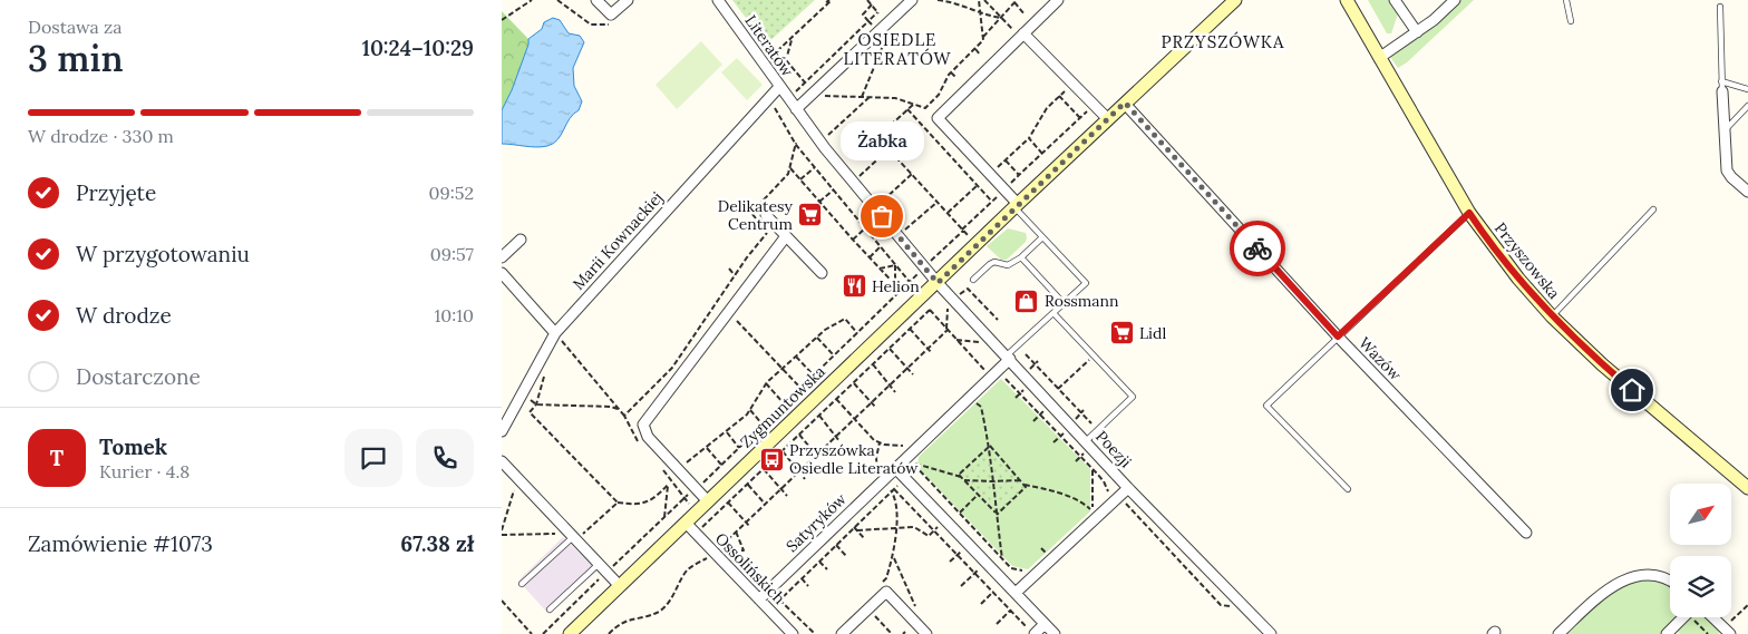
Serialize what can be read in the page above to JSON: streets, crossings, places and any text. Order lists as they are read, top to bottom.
{
  "streets": {
    "street": [
      "Literatów",
      "Marii Kownackiej",
      "Przyszowska",
      "Wazów",
      "Zygmuntowska",
      "Poezji",
      "Satyryków",
      "Ossolińskich"
    ]
  },
  "crossings": [
    ["Literatów", "Marii Kownackiej"],
    ["Literatów", "Zygmuntowska"],
    ["Literatów", "Poezji"],
    ["Wazów", "Zygmuntowska"],
    ["Zygmuntowska", "Poezji"],
    ["Zygmuntowska", "Ossolińskich"],
    ["Poezji", "Satyryków"],
    ["Satyryków", "Ossolińskich"]
  ],
  "districts": ["OSIEDLE LITERATÓW", "PRZYSZÓWKA"],
  "places": {
    "supermarket": ["Delikatesy Centrum", "Lidl"],
    "other": ["Żabka"],
    "restaurant": ["Helion"],
    "shop": ["Rossmann"],
    "bus stop": ["Przyszówka Osiedle Literatów"]
  },
  "north": "top right",
  "page": {
    "heading": ["3 min", "Dostawa za", "10:24–10:29"],
    "panel": [
      "Tomek",
      "Kurier · 4.8",
      "Zamówienie #1073",
      "67.38 zł"
    ],
    "bar": "W drodze · 330 m",
    "bubble": "Żabka",
    "list": [
      ["Przyjęte", "09:52"],
      ["W przygotowaniu", "09:57"],
      ["W drodze", "10:10"],
      "Dostarczone"
    ],
    "round": "T"
  }
}
